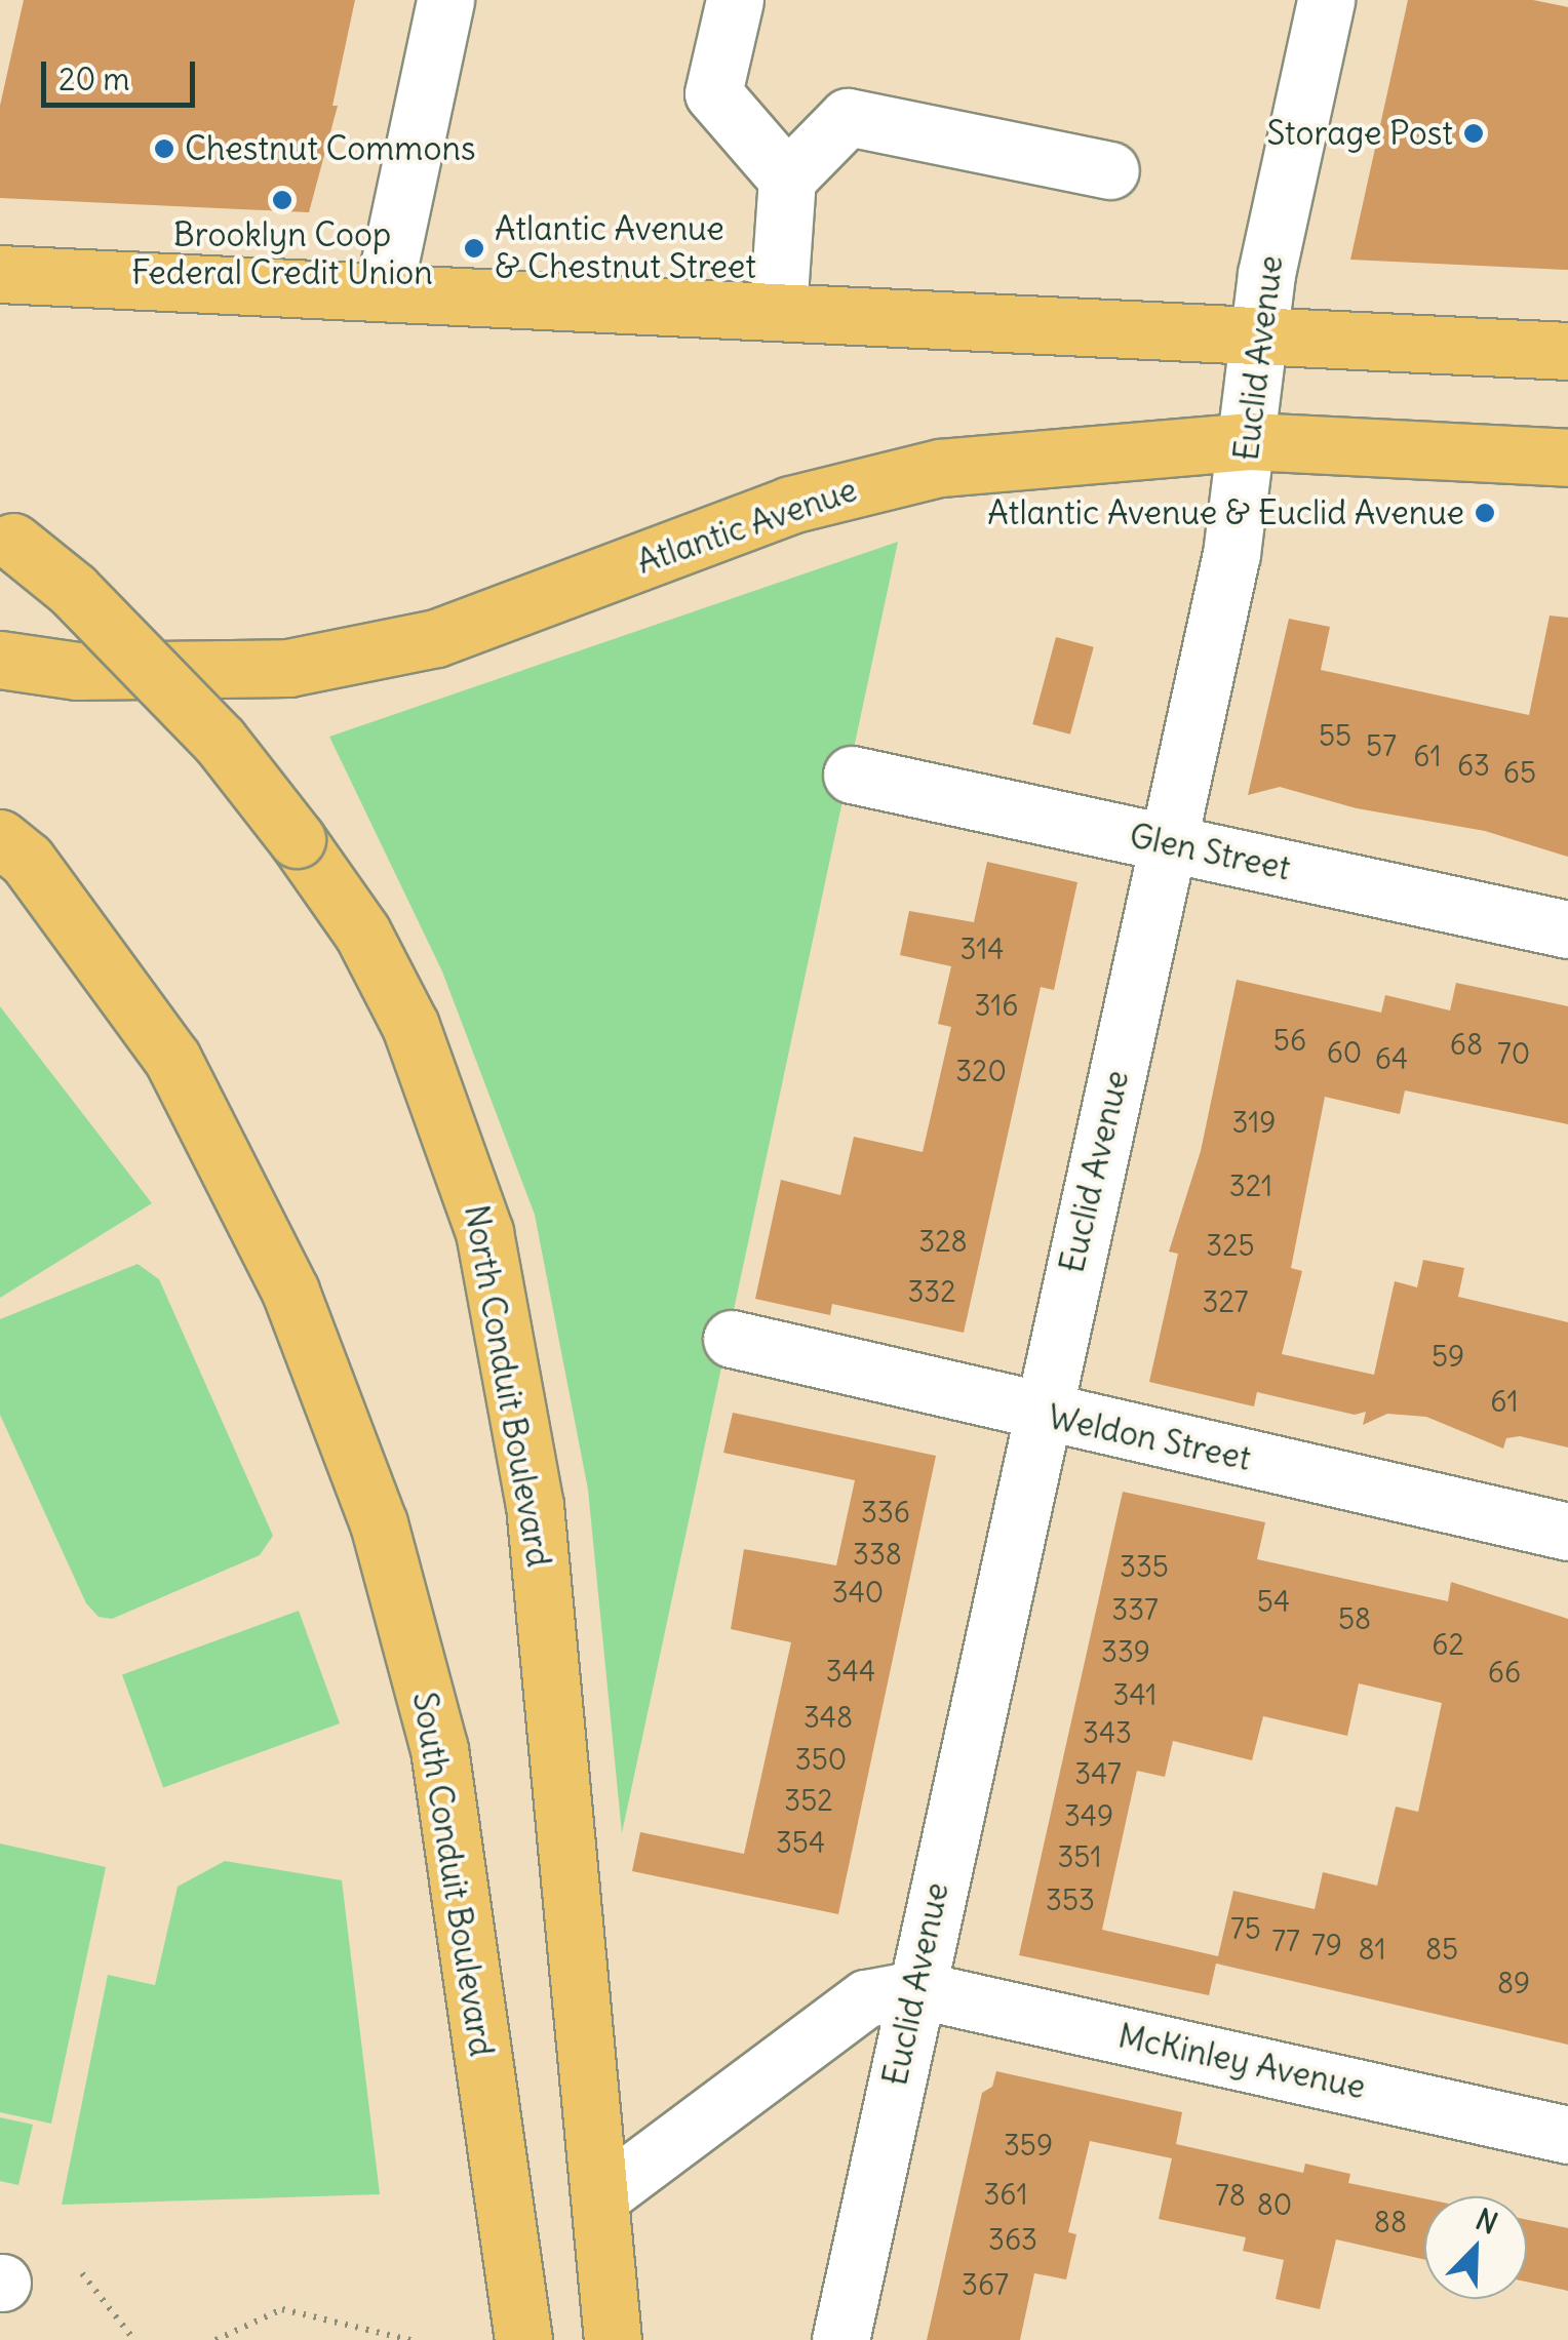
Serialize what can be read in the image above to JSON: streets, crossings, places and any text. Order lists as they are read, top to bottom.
{
  "streets": {
    "main road": ["Atlantic Avenue", "North Conduit Boulevard", "South Conduit Boulevard"],
    "street": [
      "Euclid Avenue",
      "Glen Street",
      "Weldon Street",
      "McKinley Avenue"
    ]
  },
  "crossings": [
    ["Euclid Avenue", "Atlantic Avenue"],
    ["Euclid Avenue", "Glen Street"],
    ["Euclid Avenue", "Weldon Street"],
    ["Euclid Avenue", "McKinley Avenue"]
  ],
  "places": [
    "Storage Post",
    "Chestnut Commons",
    "Brooklyn Coop Federal Credit Union",
    "Atlantic Avenue & Chestnut Street",
    "Atlantic Avenue & Euclid Avenue"
  ],
  "house_numbers": [
    "55",
    "57",
    "61",
    "63",
    "65",
    "314",
    "316",
    "56",
    "68",
    "60",
    "70",
    "64",
    "320",
    "319",
    "321",
    "328",
    "325",
    "332",
    "327",
    "59",
    "61",
    "336",
    "338",
    "335",
    "340",
    "54",
    "337",
    "58",
    "62",
    "339",
    "344",
    "66",
    "341",
    "348",
    "343",
    "350",
    "347",
    "352",
    "349",
    "354",
    "351",
    "353",
    "75",
    "77",
    "79",
    "81",
    "85",
    "89",
    "359",
    "361",
    "78",
    "80",
    "88",
    "363",
    "367"
  ],
  "scale_bar": "20 m",
  "north": "top right"
}
